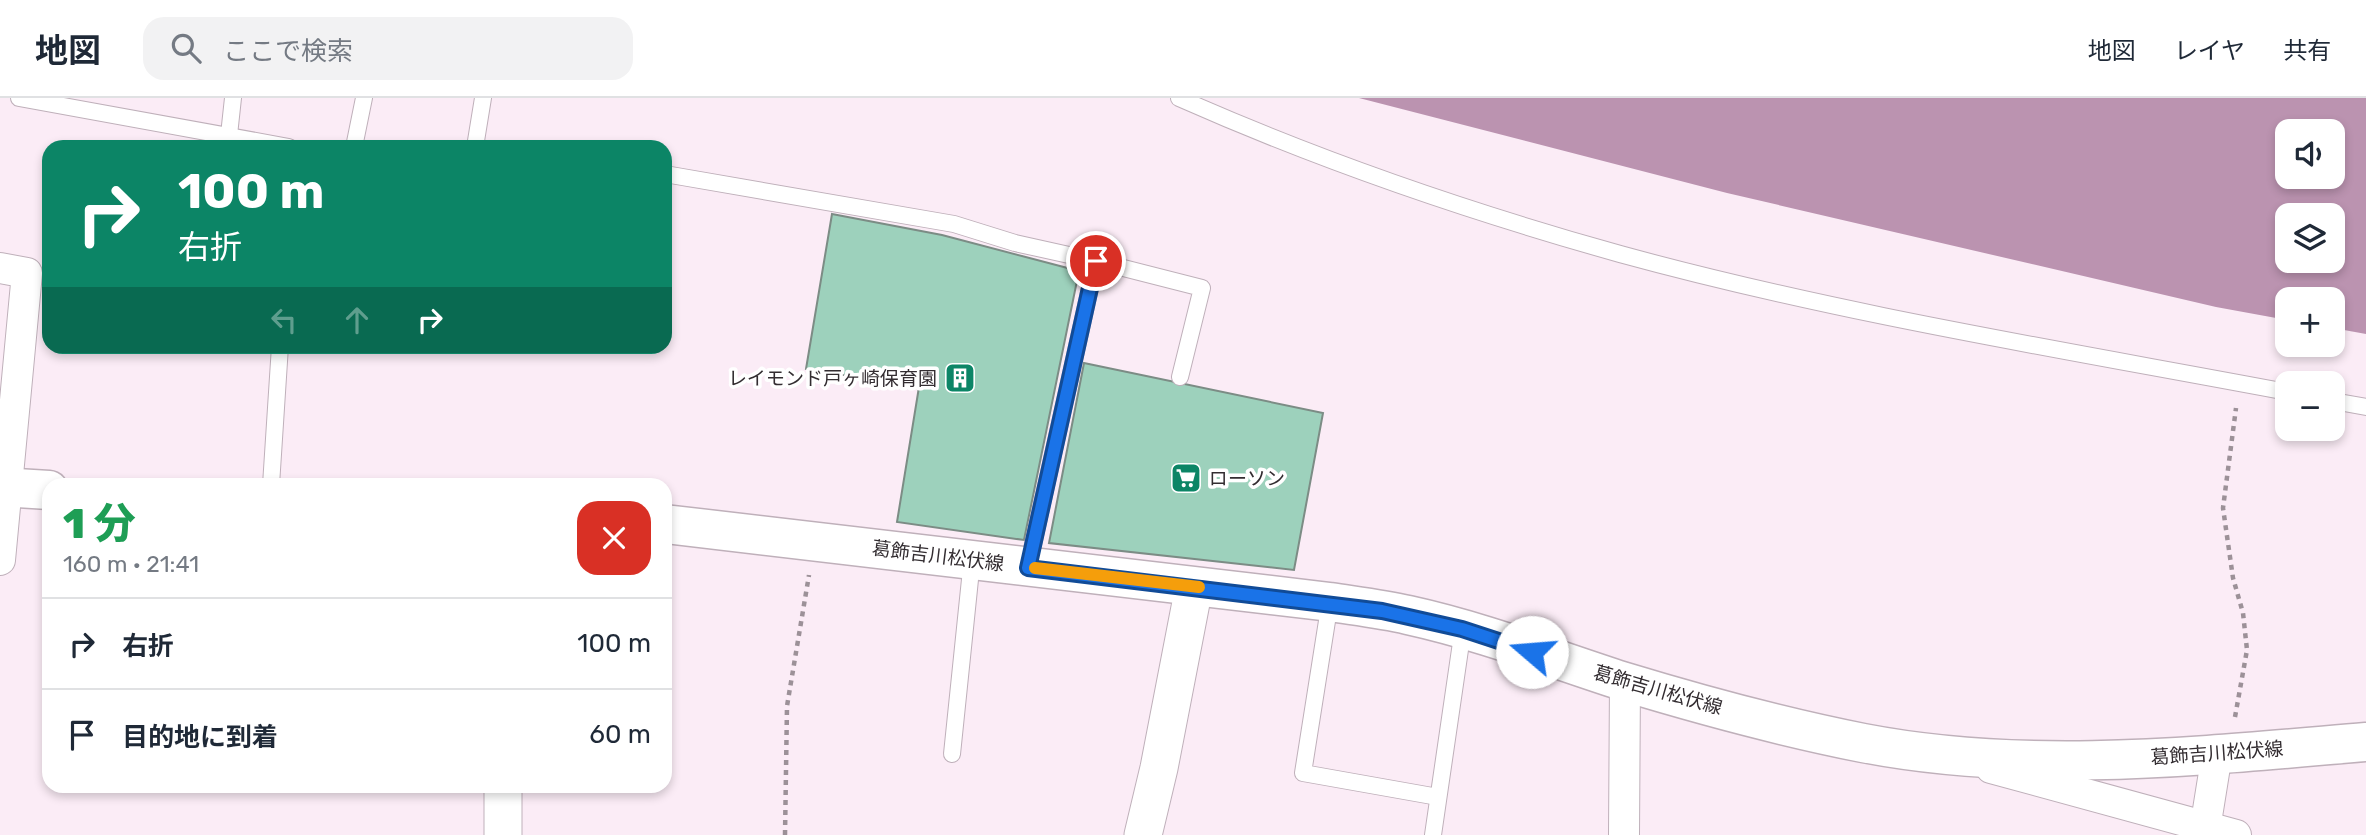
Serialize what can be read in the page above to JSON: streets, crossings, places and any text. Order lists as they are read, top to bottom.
{
  "streets": {
    "main road": ["葛飾吉川松伏線"]
  },
  "places": {
    "building": ["レイモンド戸ヶ崎保育園"],
    "supermarket": ["ローソン"]
  },
  "page": {
    "header": "地図",
    "search": "ここで検索",
    "nav": ["地図", "レイヤ", "共有"],
    "map_buttons": ["+", "−"],
    "turn": ["100 m", "右折"],
    "heading": ["1 分", "160 m · 21:41"],
    "list": [
      {
        "name": "右折",
        "value": "100 m"
      },
      {
        "name": "目的地に到着",
        "value": "60 m"
      }
    ]
  }
}
